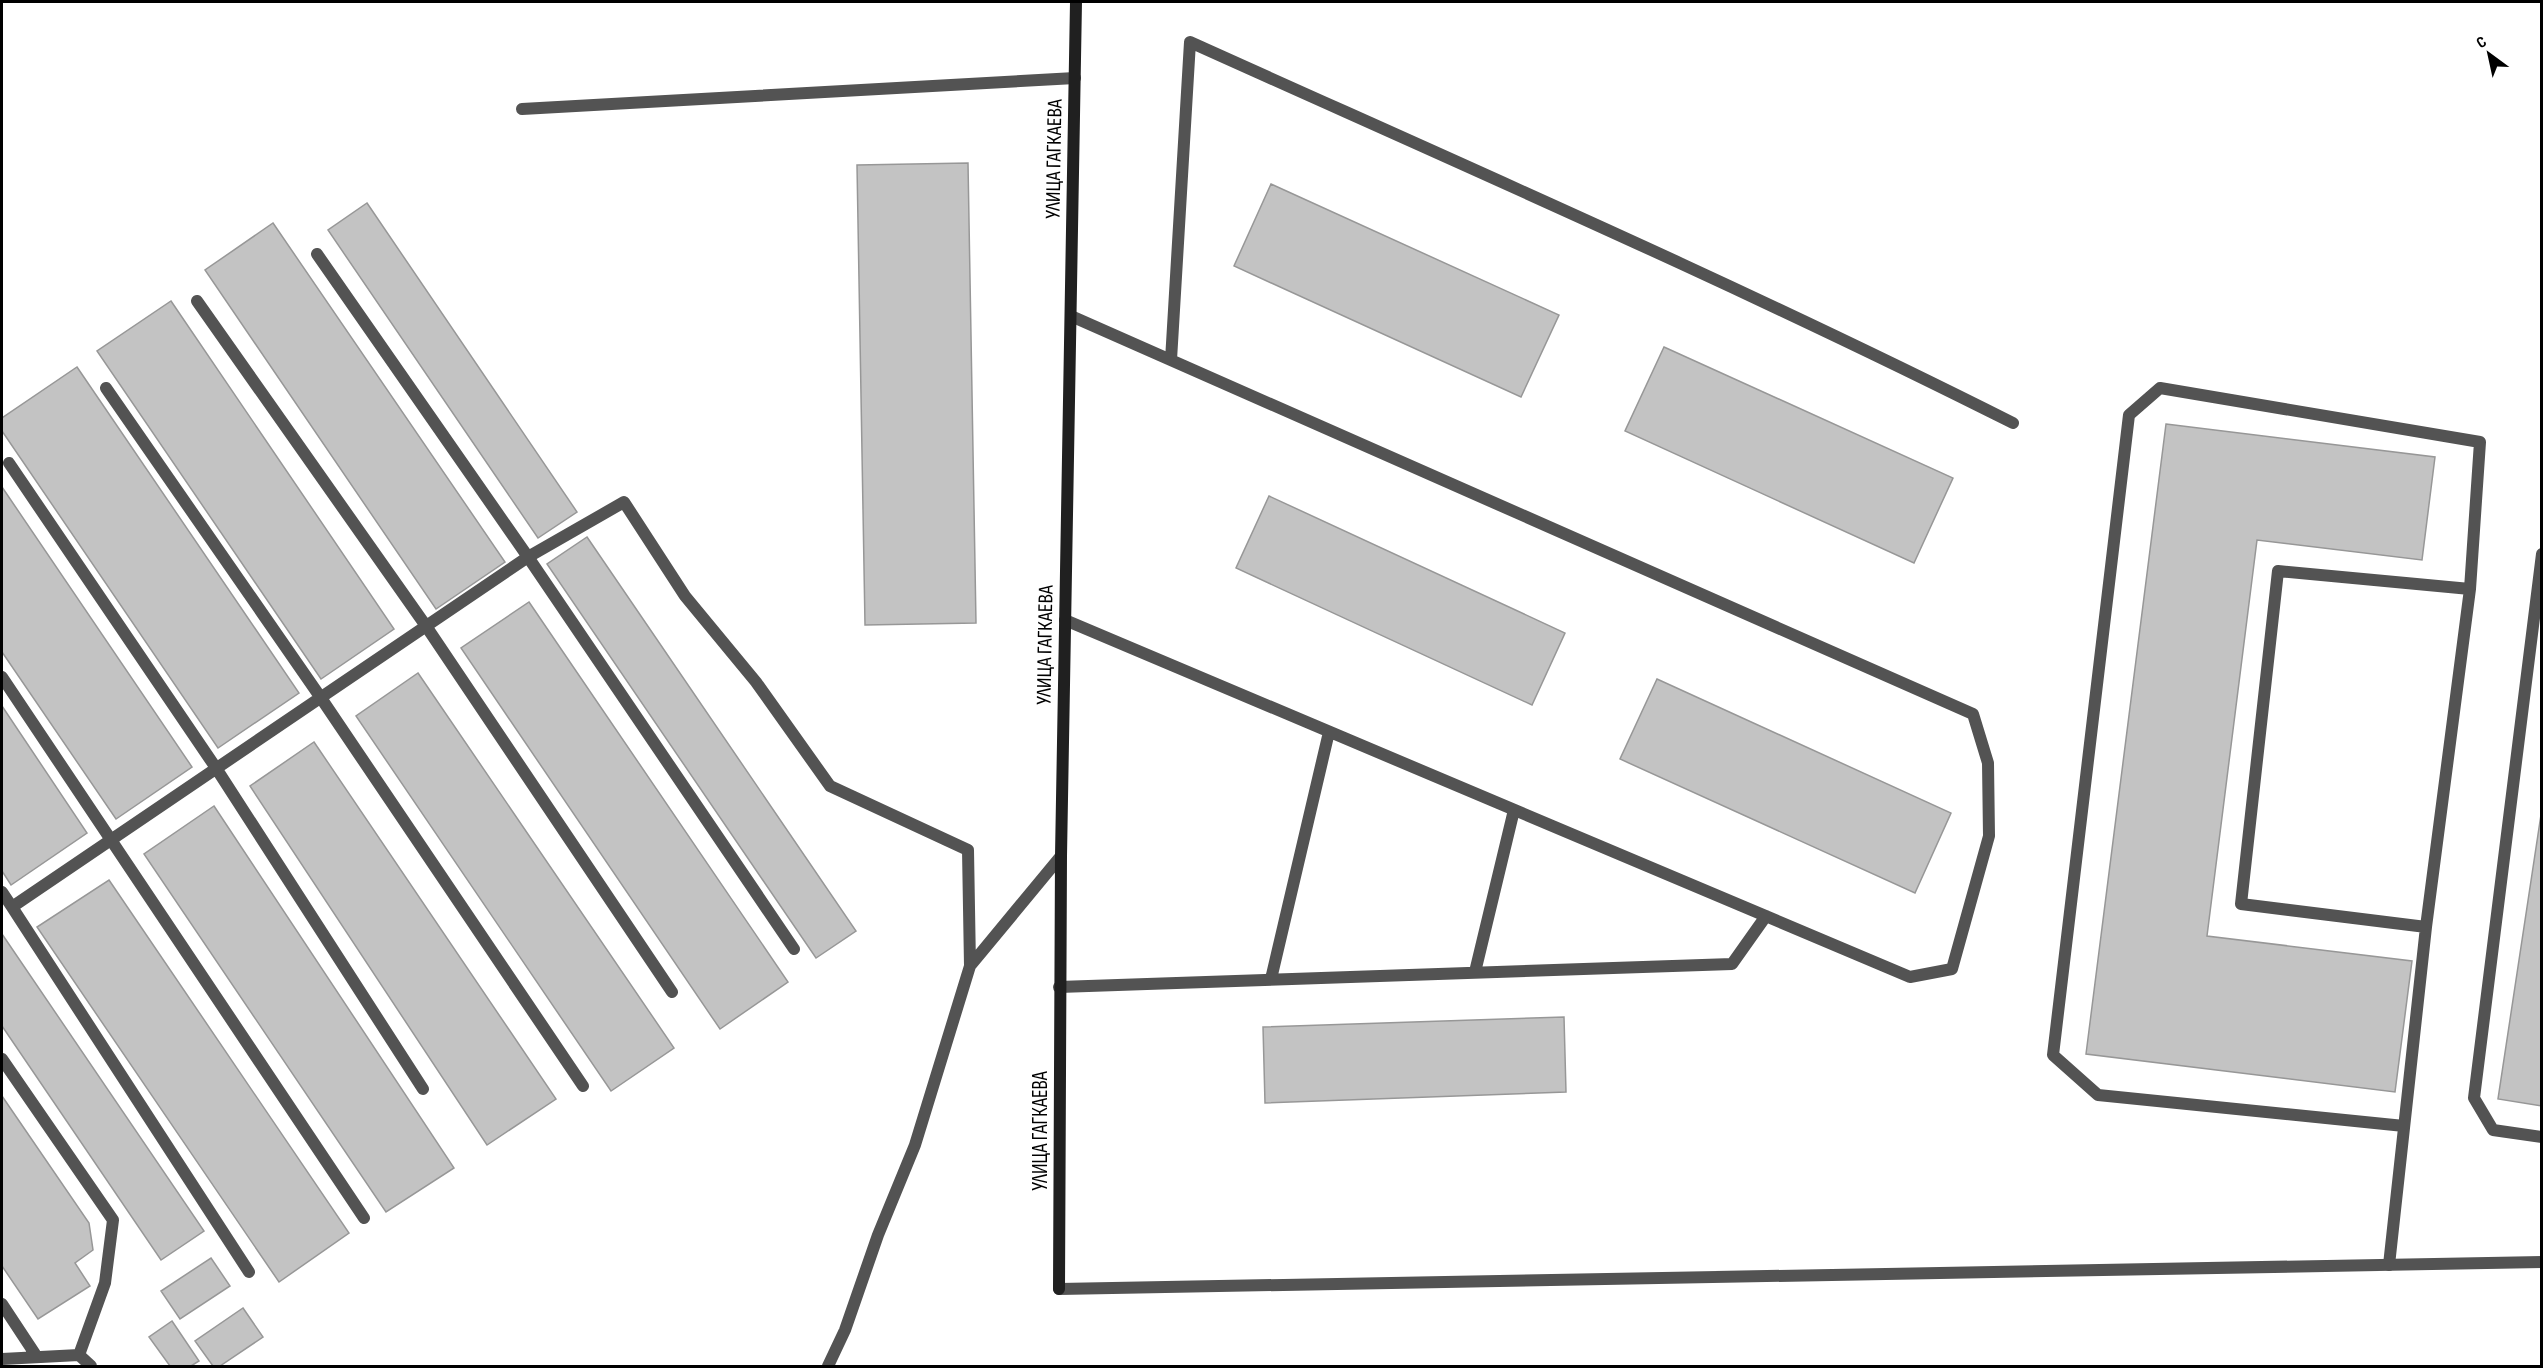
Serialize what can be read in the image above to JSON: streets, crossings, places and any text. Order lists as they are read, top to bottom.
{
  "streets": {
    "street": ["УЛИЦА ГАГКАЕВА"]
  },
  "north": "top left"
}
